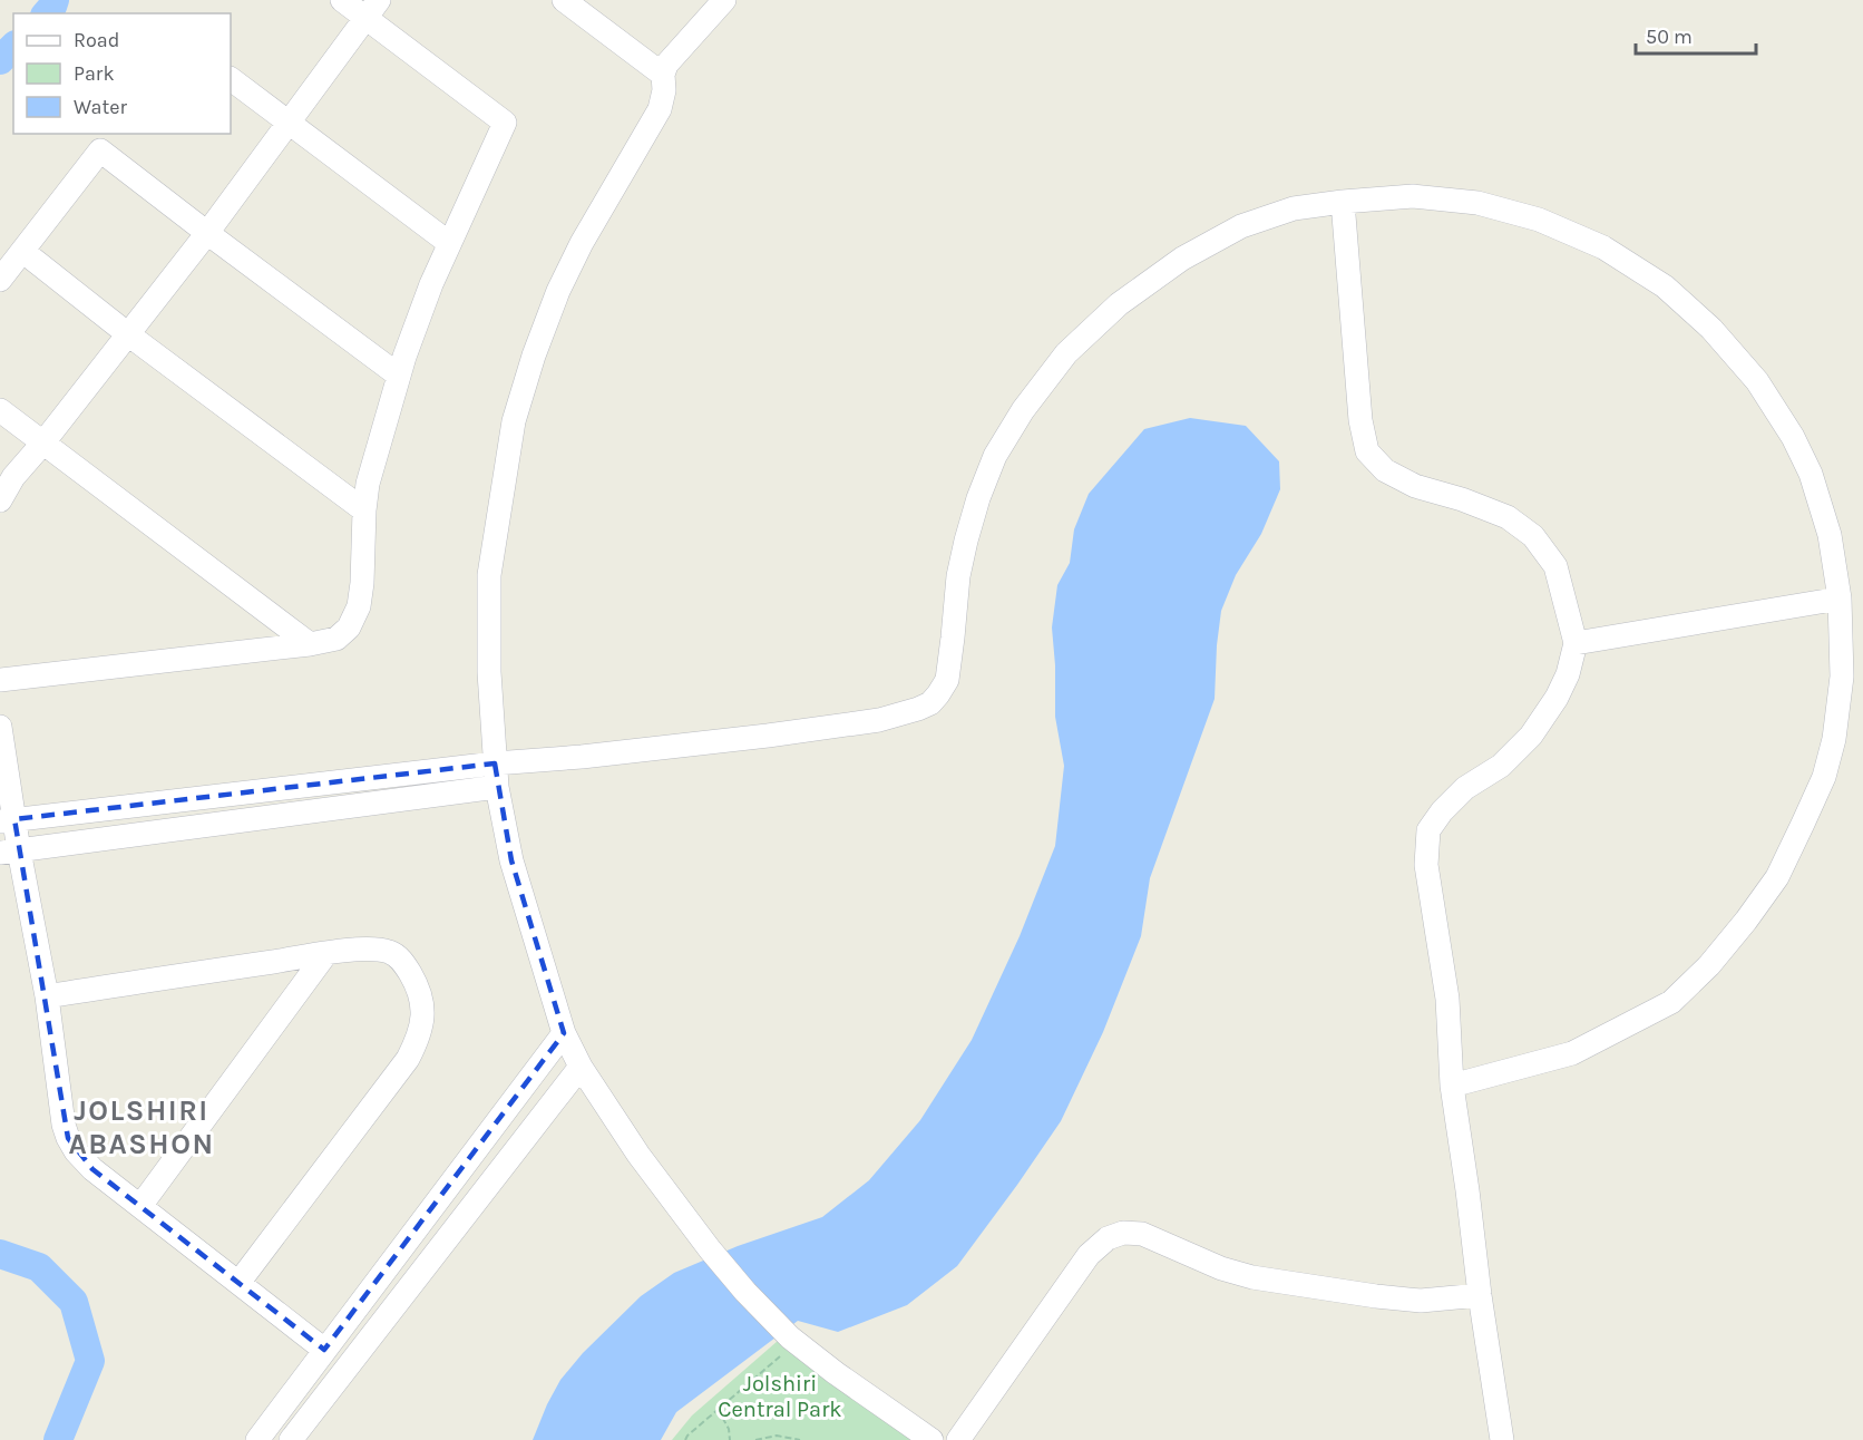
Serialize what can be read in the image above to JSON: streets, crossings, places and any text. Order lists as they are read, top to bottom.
{
  "districts": ["JOLSHIRI ABASHON"],
  "parks": ["Jolshiri Central Park"],
  "legend": ["Road", "Park", "Water"],
  "scale_bar": "50 m"
}
